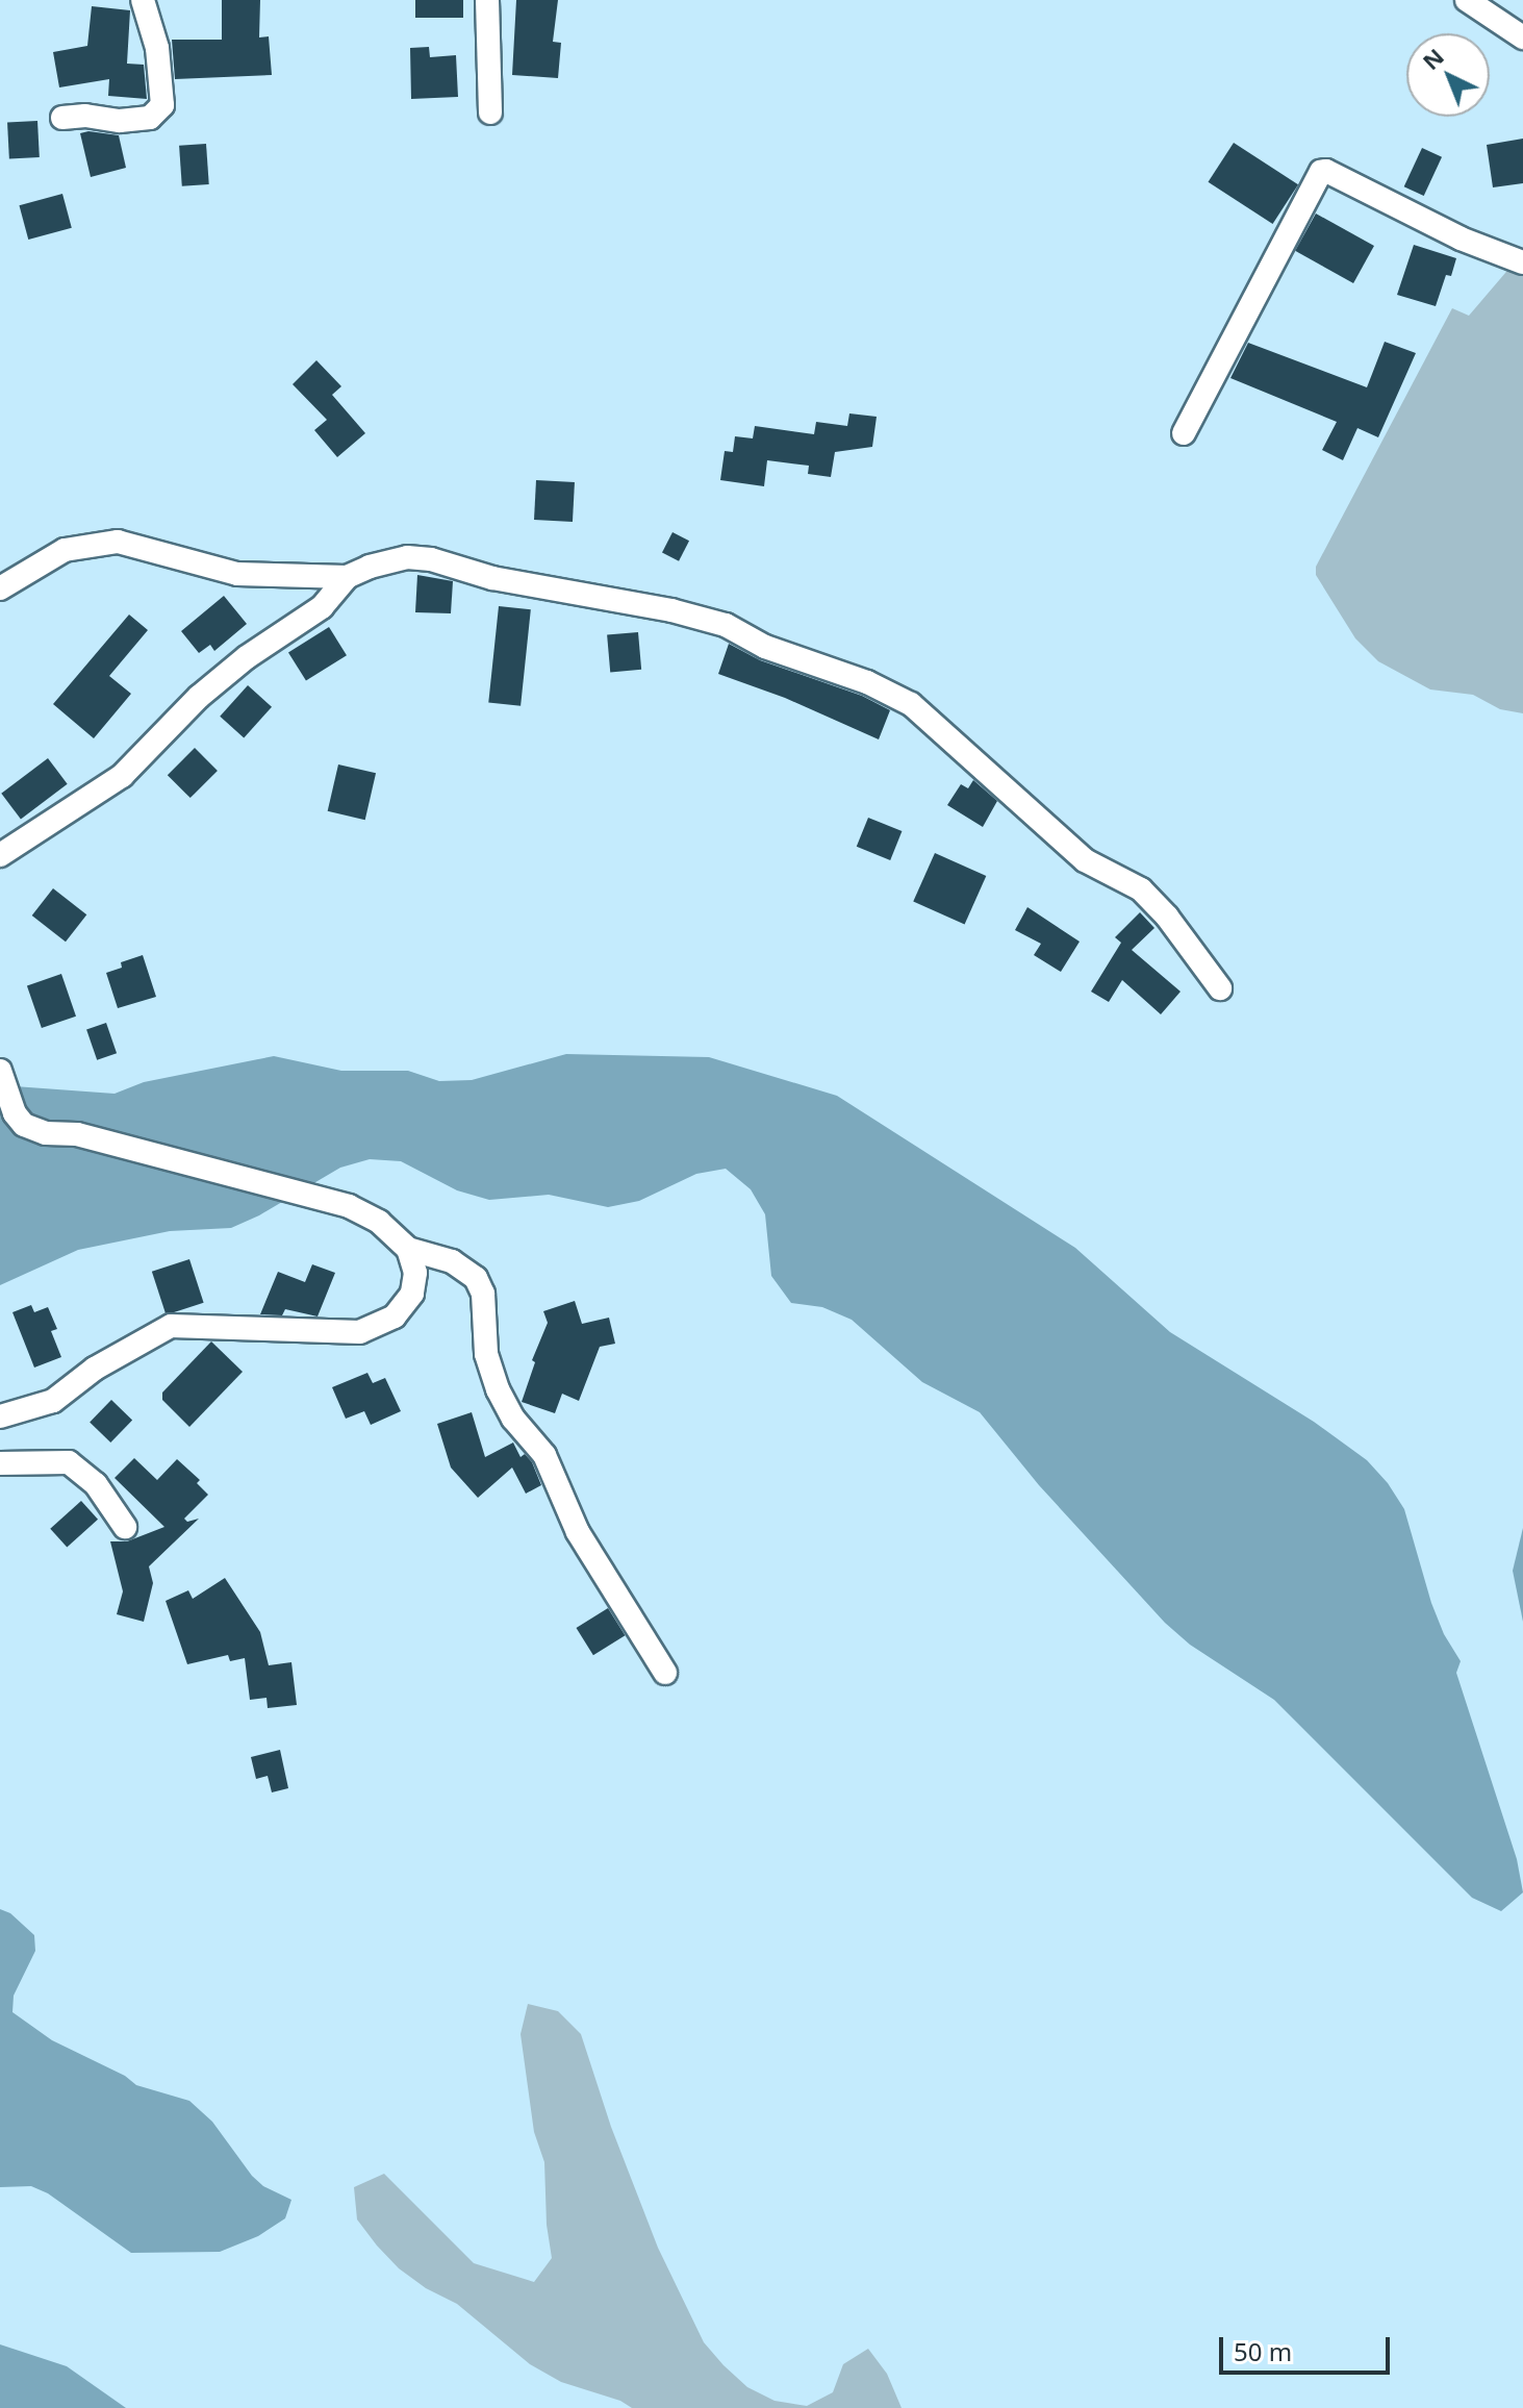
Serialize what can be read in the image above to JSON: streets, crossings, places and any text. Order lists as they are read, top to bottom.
{
  "scale_bar": "50 m",
  "north": "top left"
}
